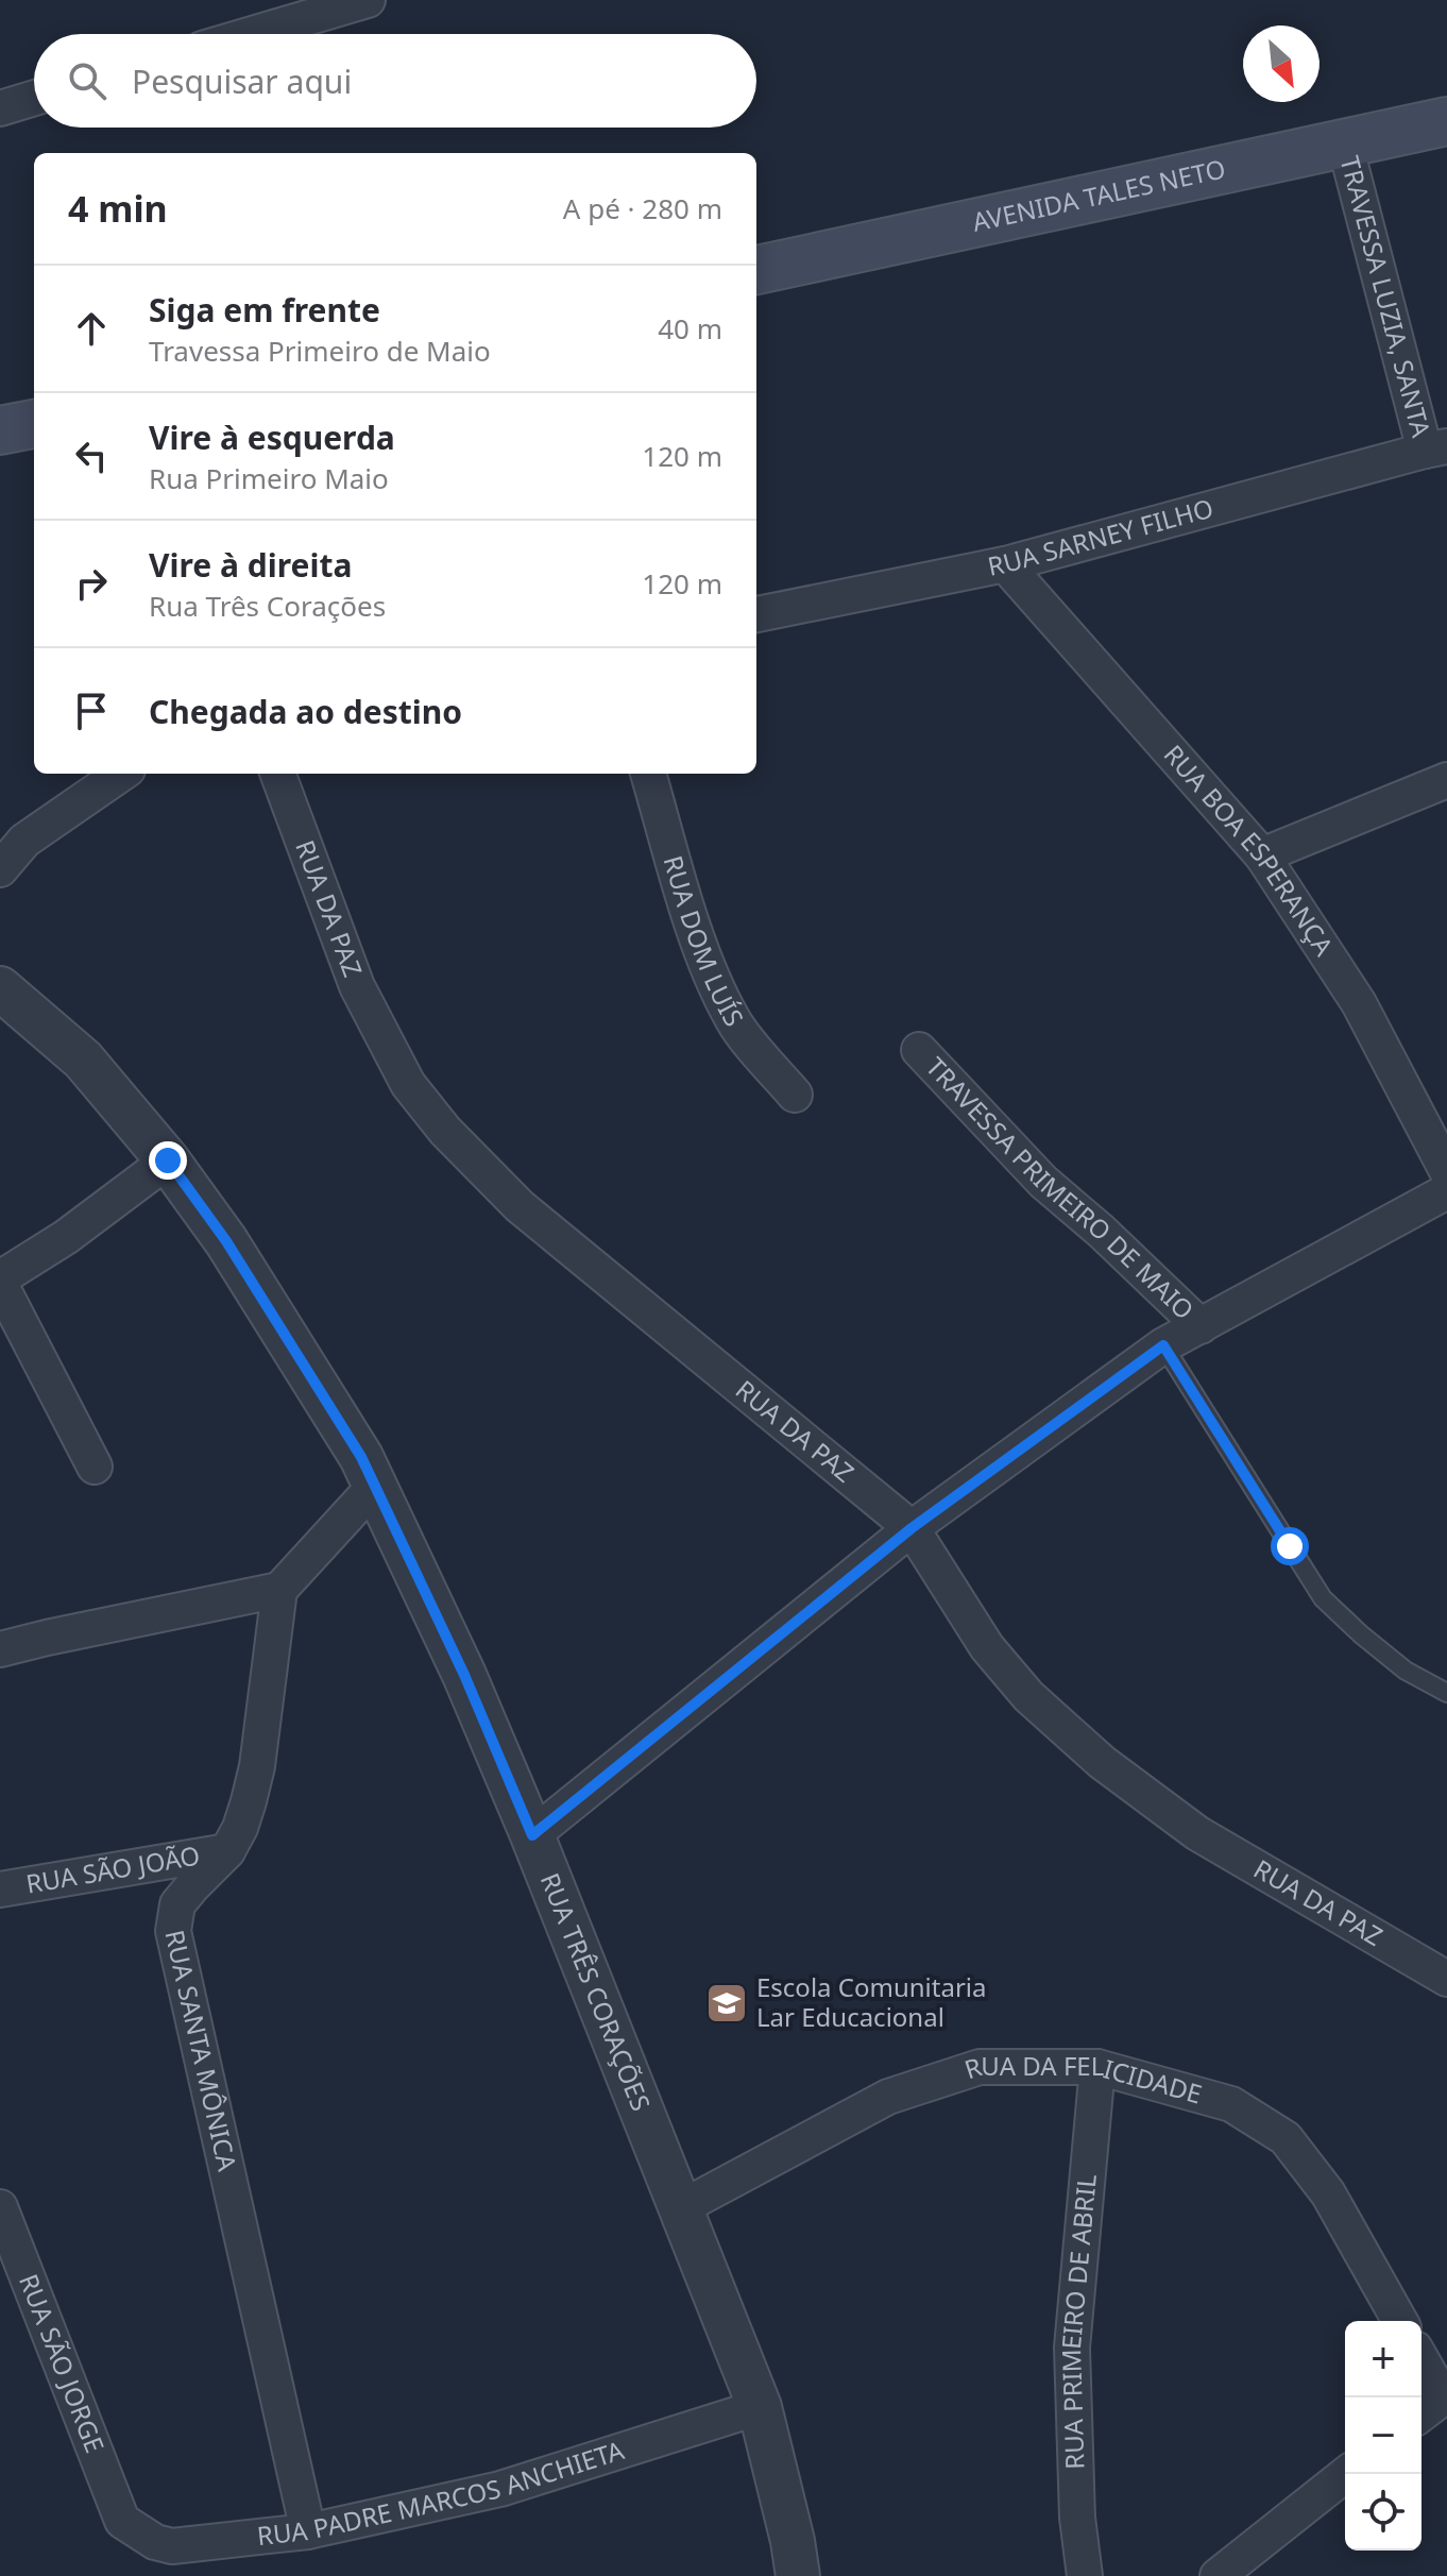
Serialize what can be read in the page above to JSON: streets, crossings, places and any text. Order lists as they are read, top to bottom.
{
  "streets": {
    "main road": ["AVENIDA TALES NETO"],
    "street": [
      "TRAVESSA LUZIA, SANTA",
      "RUA SARNEY FILHO",
      "RUA BOA ESPERANÇA",
      "RUA DA PAZ",
      "RUA DOM LUÍS",
      "TRAVESSA PRIMEIRO DE MAIO",
      "RUA SÃO JOÃO",
      "RUA TRÊS CORAÇÕES",
      "RUA SANTA MÔNICA",
      "RUA DA FELICIDADE",
      "RUA PRIMEIRO DE ABRIL",
      "RUA SÃO JORGE",
      "RUA PADRE MARCOS ANCHIETA"
    ]
  },
  "crossings": [
    ["AVENIDA TALES NETO", "TRAVESSA LUZIA, SANTA"],
    ["TRAVESSA LUZIA, SANTA", "RUA SARNEY FILHO"],
    ["RUA SARNEY FILHO", "RUA BOA ESPERANÇA"],
    ["RUA SÃO JOÃO", "RUA SANTA MÔNICA"],
    ["RUA TRÊS CORAÇÕES", "RUA DA FELICIDADE"],
    ["RUA TRÊS CORAÇÕES", "RUA PADRE MARCOS ANCHIETA"],
    ["RUA SANTA MÔNICA", "RUA PADRE MARCOS ANCHIETA"],
    ["RUA DA FELICIDADE", "RUA PRIMEIRO DE ABRIL"],
    ["RUA SÃO JORGE", "RUA PADRE MARCOS ANCHIETA"]
  ],
  "places": {
    "school or university": ["Escola Comunitaria Lar Educacional"]
  },
  "north": "bottom right",
  "page": {
    "search": "Pesquisar aqui",
    "heading": ["4 min", "A pé · 280 m"],
    "list": [
      ["Siga em frente", "Travessa Primeiro de Maio", "40 m"],
      ["Vire à esquerda", "Rua Primeiro Maio", "120 m"],
      ["Vire à direita", "Rua Três Corações", "120 m"],
      "Chegada ao destino"
    ],
    "map_buttons": ["+", "−"]
  }
}
